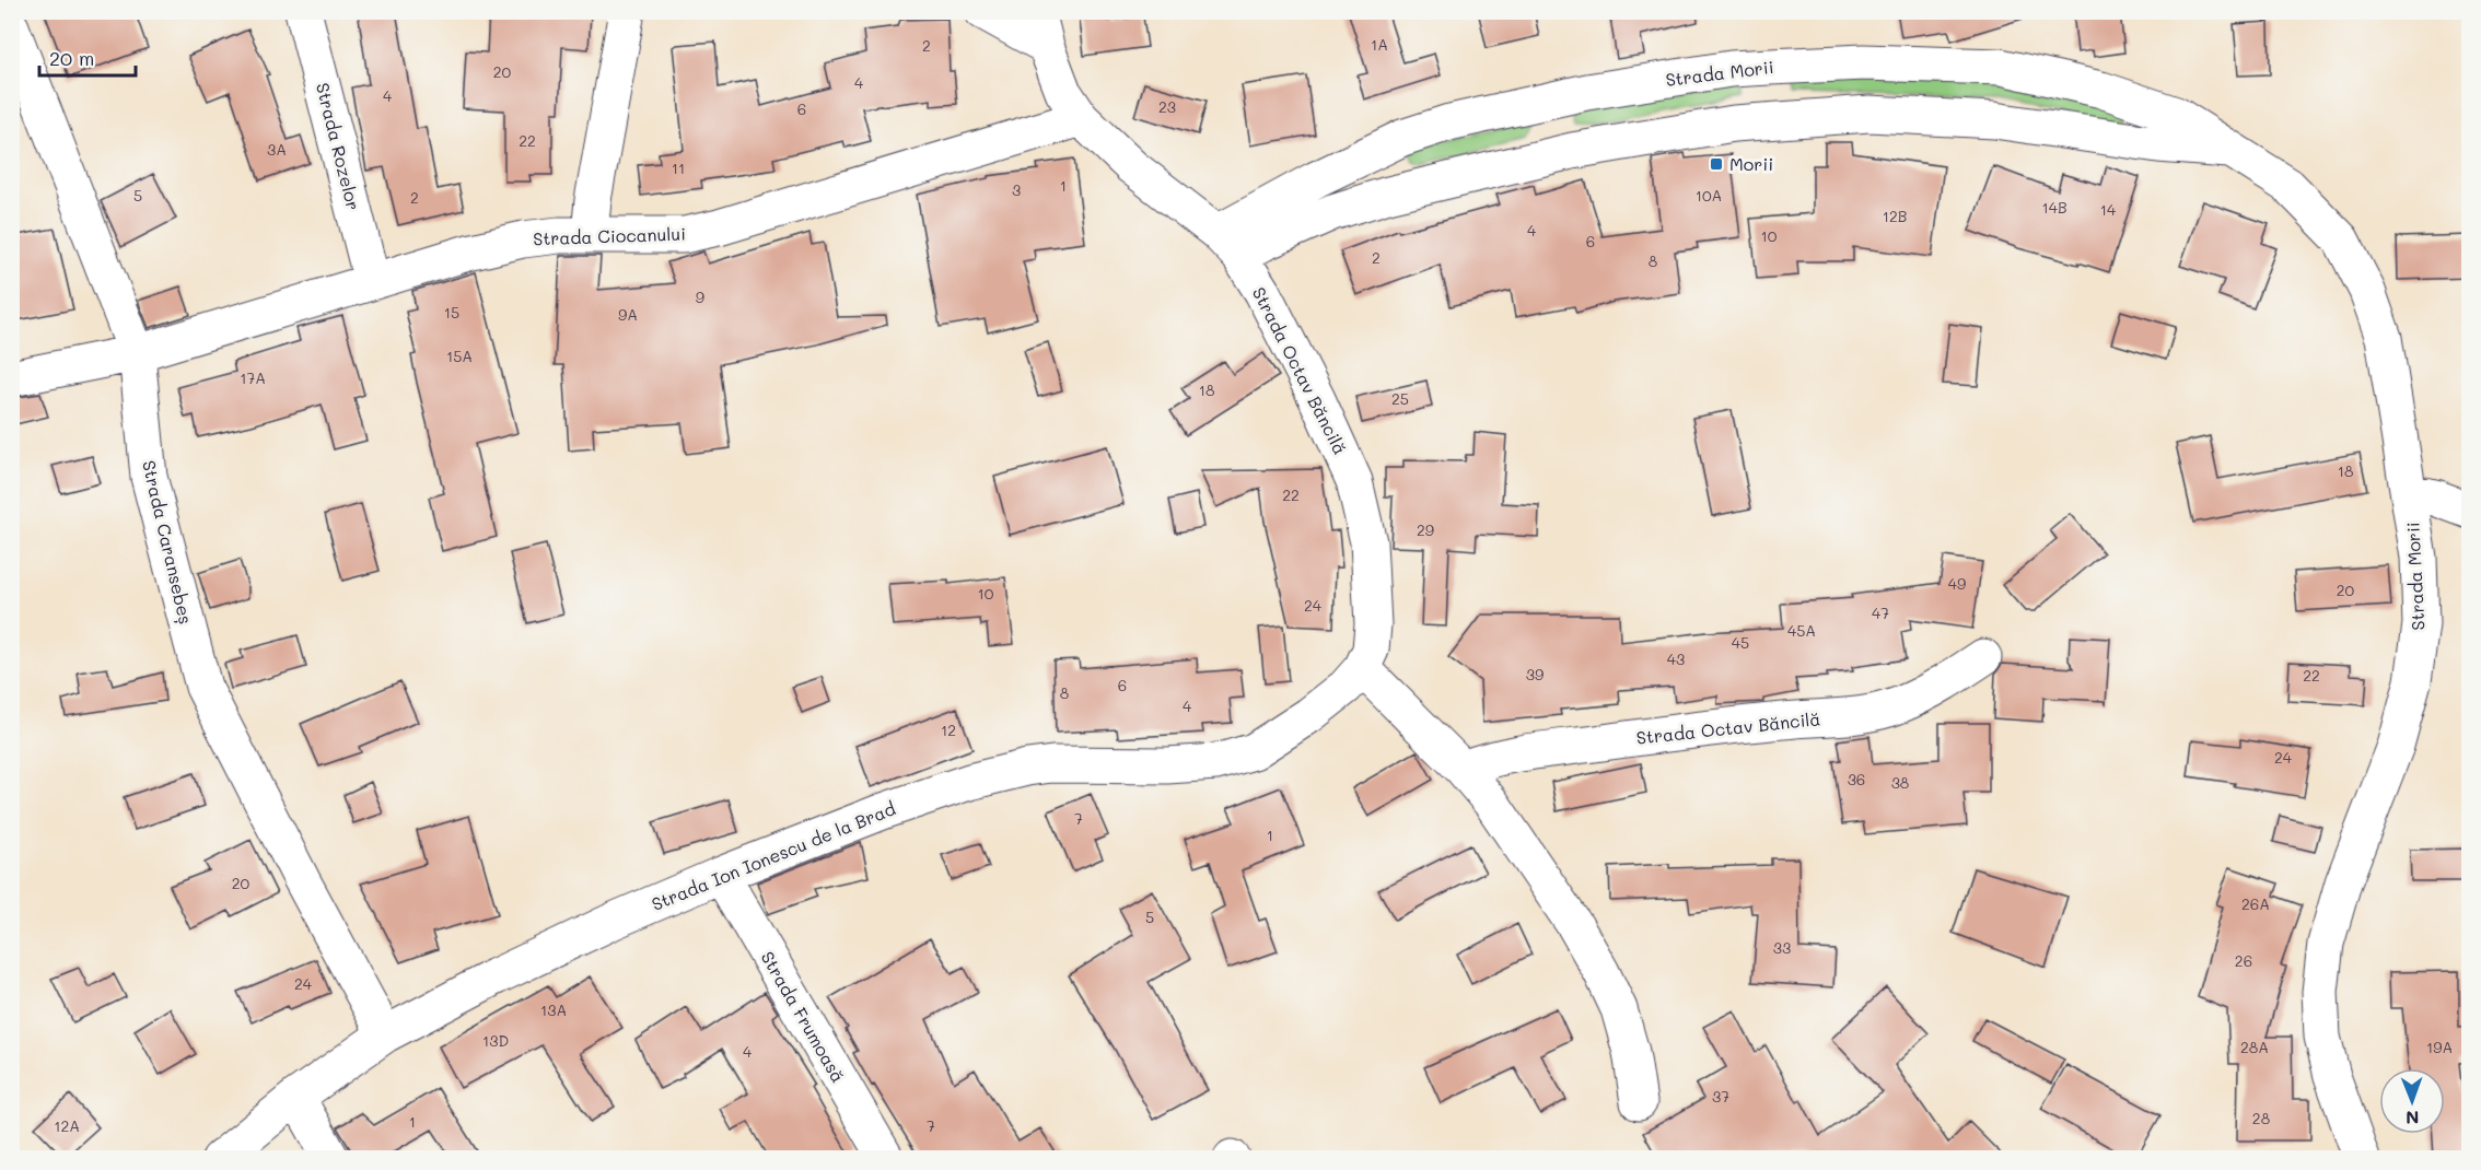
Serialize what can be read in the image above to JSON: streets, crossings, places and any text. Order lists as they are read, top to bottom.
{
  "streets": {
    "street": [
      "Strada Morii",
      "Strada Rozelor",
      "Strada Ciocanului",
      "Strada Octav Băncilă",
      "Strada Caransebeș",
      "Strada Ion Ionescu de la Brad",
      "Strada Frumoasă"
    ]
  },
  "crossings": [
    ["Strada Morii", "Strada Octav Băncilă"],
    ["Strada Rozelor", "Strada Ciocanului"],
    ["Strada Ciocanului", "Strada Octav Băncilă"],
    ["Strada Ciocanului", "Strada Caransebeș"],
    ["Strada Octav Băncilă", "Strada Ion Ionescu de la Brad"],
    ["Strada Caransebeș", "Strada Ion Ionescu de la Brad"],
    ["Strada Ion Ionescu de la Brad", "Strada Frumoasă"]
  ],
  "places": {
    "transit": ["Morii"]
  },
  "house_numbers": [
    "1A",
    "2",
    "20",
    "4",
    "4",
    "23",
    "6",
    "22",
    "3A",
    "11",
    "1",
    "3",
    "5",
    "10A",
    "2",
    "14B",
    "14",
    "12B",
    "4",
    "10",
    "6",
    "2",
    "8",
    "9",
    "15",
    "9A",
    "15A",
    "17A",
    "18",
    "25",
    "18",
    "22",
    "29",
    "49",
    "20",
    "10",
    "24",
    "47",
    "45A",
    "45",
    "43",
    "39",
    "22",
    "6",
    "8",
    "4",
    "12",
    "24",
    "36",
    "38",
    "7",
    "1",
    "20",
    "26A",
    "5",
    "33",
    "26",
    "24",
    "13A",
    "13D",
    "28A",
    "19A",
    "4",
    "37",
    "28",
    "1",
    "12A",
    "7"
  ],
  "scale_bar": "20 m",
  "north": "bottom"
}
